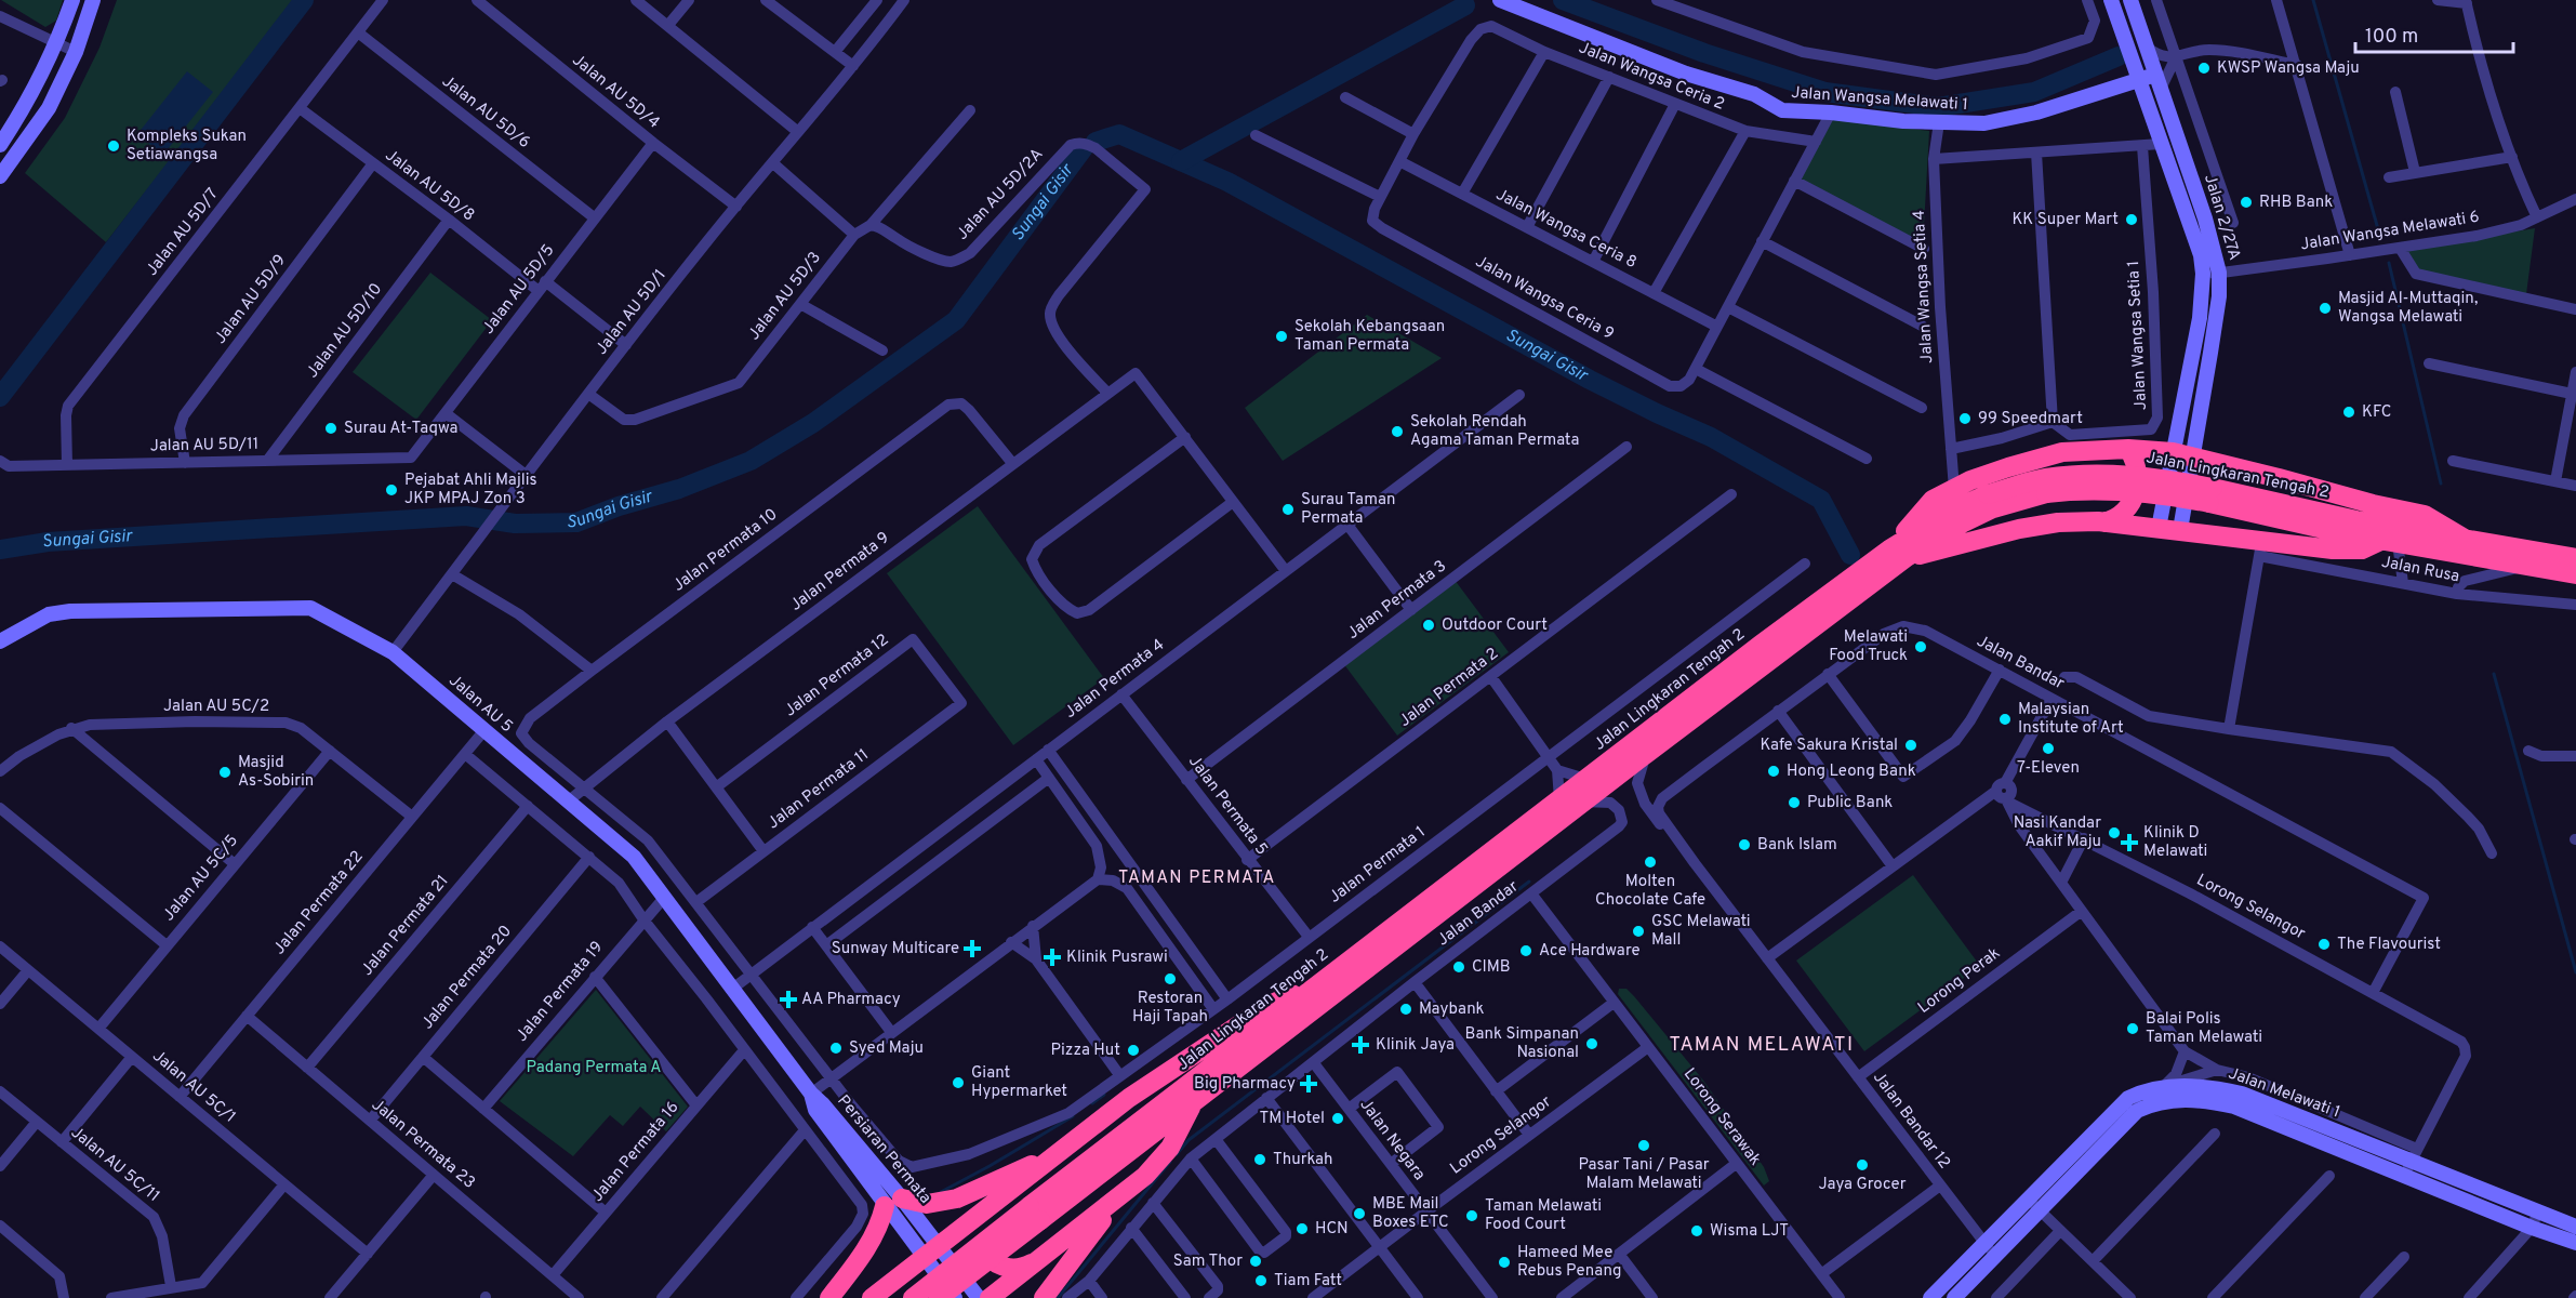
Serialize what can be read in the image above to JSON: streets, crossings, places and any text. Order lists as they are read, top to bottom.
{
  "streets": {
    "highway": ["Jalan Lingkaran Tengah 2"],
    "main road": [
      "Jalan Wangsa Melawati 1",
      "Jalan 2/27A",
      "Jalan AU 5",
      "Jalan Melawati 1",
      "Persiaran Permata"
    ],
    "street": [
      "Jalan Wangsa Ceria 2",
      "Jalan AU 5D/4",
      "Jalan AU 5D/6",
      "Jalan AU 5D/8",
      "Jalan AU 5D/2A",
      "Jalan Wangsa Ceria 8",
      "Jalan Wangsa Melawati 6",
      "Jalan AU 5D/7",
      "Jalan Wangsa Setia 4",
      "Jalan AU 5D/5",
      "Jalan AU 5D/3",
      "Jalan Wangsa Ceria 9",
      "Jalan AU 5D/9",
      "Jalan AU 5D/1",
      "Jalan AU 5D/10",
      "Jalan Wangsa Setia 1",
      "Jalan AU 5D/11",
      "Jalan Permata 10",
      "Jalan Rusa",
      "Jalan Permata 9",
      "Jalan Permata 3",
      "Jalan Bandar",
      "Jalan Permata 12",
      "Jalan Permata 4",
      "Jalan Permata 2",
      "Jalan AU 5C/2",
      "Jalan Permata 11",
      "Jalan Permata 5",
      "Jalan Permata 1",
      "Jalan AU 5C/5",
      "Jalan Permata 22",
      "Lorong Selangor",
      "Jalan Permata 21",
      "Jalan Permata 20",
      "Lorong Perak",
      "Jalan Permata 19",
      "Jalan AU 5C/1",
      "Lorong Serawak",
      "Jalan Bandar 12",
      "Jalan Negara",
      "Jalan Permata 23",
      "Jalan Permata 16",
      "Jalan AU 5C/11"
    ]
  },
  "crossings": [
    ["Jalan AU 5D/4", "Jalan AU 5D/5"],
    ["Jalan AU 5D/4", "Jalan AU 5D/1"],
    ["Jalan Wangsa Melawati 1", "Jalan 2/27A"],
    ["Jalan Wangsa Melawati 1", "Jalan Wangsa Setia 4"],
    ["Jalan AU 5D/6", "Jalan AU 5D/7"],
    ["Jalan AU 5D/6", "Jalan AU 5D/5"],
    ["Jalan AU 5D/8", "Jalan AU 5D/7"],
    ["Jalan AU 5D/8", "Jalan AU 5D/5"],
    ["Jalan AU 5D/8", "Jalan AU 5D/9"],
    ["Jalan AU 5D/8", "Jalan AU 5D/1"],
    ["Jalan AU 5D/8", "Jalan AU 5D/10"],
    ["Jalan AU 5D/2A", "Jalan AU 5D/3"],
    ["Jalan AU 5D/2A", "Jalan Permata 9"],
    ["Jalan 2/27A", "Jalan Wangsa Melawati 6"],
    ["Jalan AU 5D/7", "Jalan AU 5D/11"],
    ["Jalan AU 5D/5", "Jalan AU 5D/11"],
    ["Jalan AU 5D/3", "Jalan AU 5D/1"],
    ["Jalan AU 5D/9", "Jalan AU 5D/11"],
    ["Jalan AU 5D/1", "Jalan AU 5"],
    ["Jalan AU 5D/10", "Jalan AU 5D/11"],
    ["Jalan Lingkaran Tengah 2", "Jalan Bandar"],
    ["Jalan Permata 10", "Jalan Permata 9"],
    ["Jalan Permata 10", "Persiaran Permata"],
    ["Jalan Permata 9", "Jalan AU 5"],
    ["Jalan Permata 9", "Persiaran Permata"],
    ["Jalan Permata 3", "Jalan Permata 5"],
    ["Jalan Bandar", "Lorong Selangor"],
    ["Jalan Bandar", "Lorong Serawak"],
    ["Jalan Bandar", "Jalan Negara"],
    ["Jalan Permata 12", "Jalan Permata 11"],
    ["Jalan Permata 4", "Jalan AU 5"],
    ["Jalan Permata 4", "Jalan Permata 5"],
    ["Jalan Permata 4", "Persiaran Permata"],
    ["Jalan Permata 2", "Jalan Permata 5"],
    ["Jalan AU 5", "Jalan Permata 22"],
    ["Jalan AU 5", "Jalan Permata 19"],
    ["Jalan AU 5", "Persiaran Permata"],
    ["Jalan AU 5C/2", "Jalan AU 5C/5"],
    ["Jalan AU 5C/2", "Jalan Permata 22"],
    ["Jalan Permata 11", "Persiaran Permata"],
    ["Jalan Permata 5", "Jalan Permata 1"],
    ["Jalan Permata 1", "Persiaran Permata"],
    ["Jalan AU 5C/5", "Jalan AU 5C/1"],
    ["Jalan Permata 22", "Jalan AU 5C/1"],
    ["Jalan Permata 22", "Jalan Permata 23"],
    ["Lorong Selangor", "Jalan Melawati 1"],
    ["Lorong Selangor", "Lorong Serawak"],
    ["Lorong Selangor", "Jalan Negara"],
    ["Jalan Permata 21", "Jalan Permata 23"],
    ["Jalan Permata 20", "Jalan Permata 23"],
    ["Lorong Perak", "Jalan Bandar 12"],
    ["Jalan Melawati 1", "Jalan Bandar 12"],
    ["Jalan Permata 23", "Jalan Permata 16"]
  ],
  "districts": ["TAMAN PERMATA", "TAMAN MELAWATI"],
  "water": ["Sungai Gisir"],
  "parks": ["Padang Permata A"],
  "places": {
    "other": [
      "KWSP Wangsa Maju",
      "Kompleks Sukan Setiawangsa",
      "RHB Bank",
      "KK Super Mart",
      "Masjid Al-Muttaqin, Wangsa Melawati",
      "Sekolah Kebangsaan Taman Permata",
      "KFC",
      "99 Speedmart",
      "Surau At-Taqwa",
      "Sekolah Rendah Agama Taman Permata",
      "Pejabat Ahli Majlis JKP MPAJ Zon 3",
      "Surau Taman Permata",
      "Outdoor Court",
      "Melawati Food Truck",
      "Malaysian Institute of Art",
      "Kafe Sakura Kristal",
      "7-Eleven",
      "Hong Leong Bank",
      "Masjid As-Sobirin",
      "Public Bank",
      "Nasi Kandar Aakif Maju",
      "Bank Islam",
      "Molten Chocolate Cafe",
      "GSC Melawati Mall",
      "The Flavourist",
      "Ace Hardware",
      "CIMB",
      "Restoran Haji Tapah",
      "Maybank",
      "Balai Polis Taman Melawati",
      "Bank Simpanan Nasional",
      "Syed Maju",
      "Pizza Hut",
      "Giant Hypermarket",
      "TM Hotel",
      "Pasar Tani / Pasar Malam Melawati",
      "Thurkah",
      "Jaya Grocer",
      "MBE Mail Boxes ETC",
      "Taman Melawati Food Court",
      "HCN",
      "Wisma LJT",
      "Sam Thor",
      "Hameed Mee Rebus Penang",
      "Tiam Fatt"
    ],
    "health": [
      "Klinik D Melawati",
      "Sunway Multicare",
      "Klinik Pusrawi",
      "AA Pharmacy",
      "Klinik Jaya",
      "Big Pharmacy"
    ]
  },
  "scale_bar": "100 m"
}
